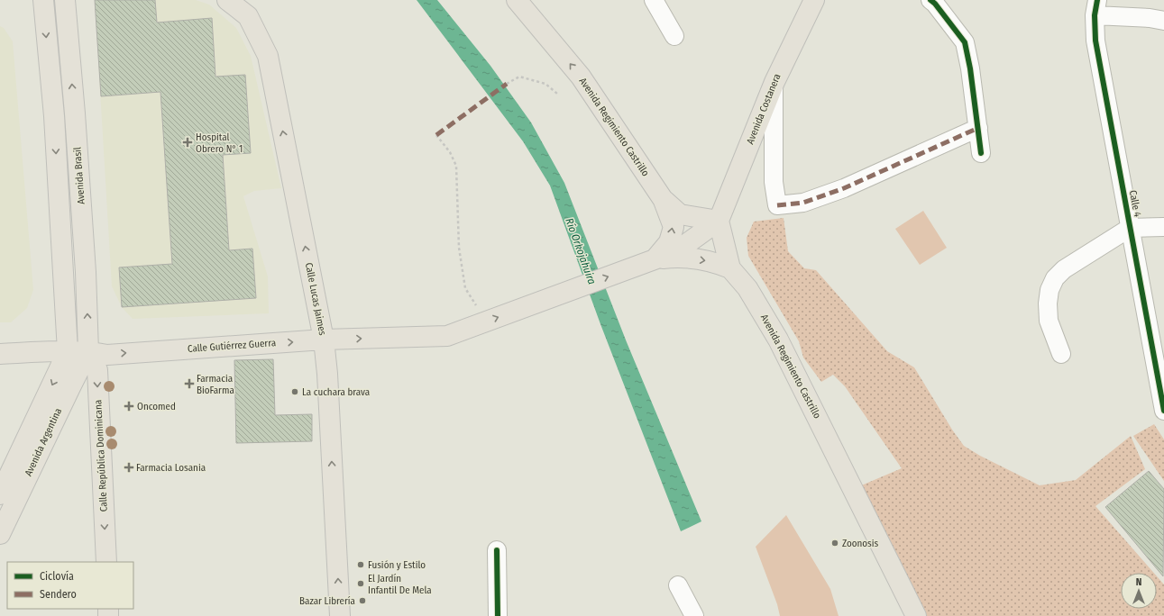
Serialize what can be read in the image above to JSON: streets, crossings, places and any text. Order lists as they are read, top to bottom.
{
  "streets": {
    "main road": [
      "Avenida Costanera",
      "Avenida Regimiento Castrillo",
      "Avenida Brasil",
      "Calle Lucas Jaimes",
      "Calle Gutiérrez Guerra",
      "Avenida Argentina",
      "Calle República Dominicana"
    ],
    "street": ["Calle 4"]
  },
  "crossings": [
    ["Avenida Costanera", "Avenida Regimiento Castrillo"],
    ["Avenida Brasil", "Calle Gutiérrez Guerra"],
    ["Avenida Brasil", "Avenida Argentina"],
    ["Avenida Brasil", "Calle República Dominicana"],
    ["Calle Lucas Jaimes", "Calle Gutiérrez Guerra"],
    ["Calle Gutiérrez Guerra", "Avenida Argentina"],
    ["Calle Gutiérrez Guerra", "Calle República Dominicana"],
    ["Avenida Argentina", "Calle República Dominicana"]
  ],
  "one_way": ["Calle Lucas Jaimes", "Calle Gutiérrez Guerra", "Calle República Dominicana"],
  "water": ["Río Orkojahuira"],
  "places": {
    "health": [
      "Hospital Obrero N° 1",
      "Farmacia BioFarma",
      "Oncomed",
      "Farmacia Losania"
    ],
    "other": [
      "La cuchara brava",
      "Zoonosis",
      "Fusión y Estilo",
      "El Jardín Infantil De Mela",
      "Bazar Librería"
    ]
  },
  "legend": ["Ciclovía", "Sendero"],
  "north": "top"
}
